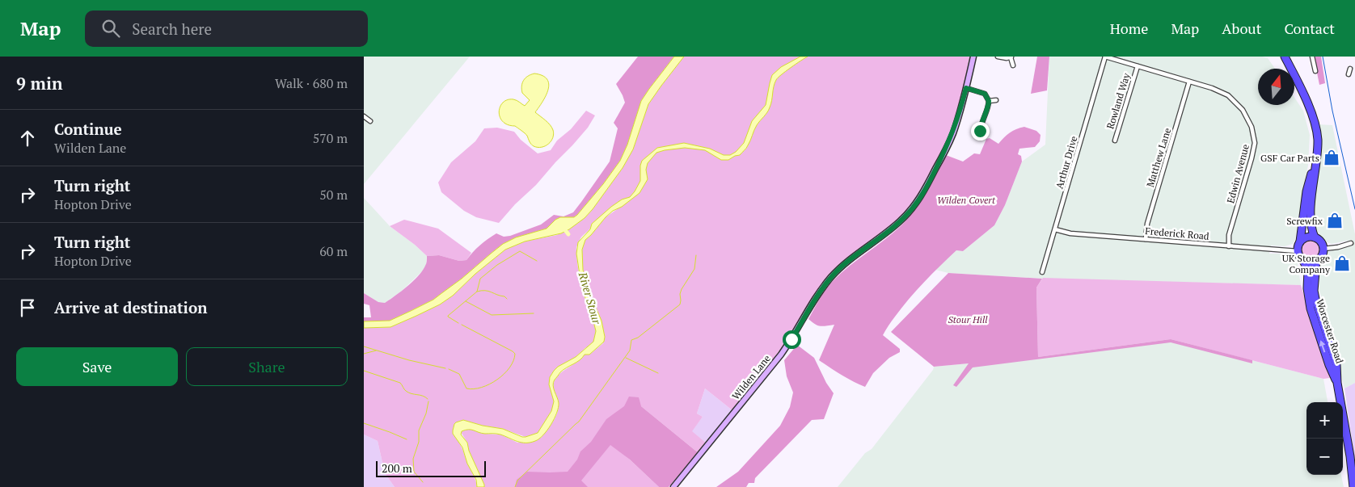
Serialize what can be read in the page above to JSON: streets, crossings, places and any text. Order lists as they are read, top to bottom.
{
  "streets": {
    "highway": ["Worcester Road"],
    "street": [
      "Rowland Way",
      "Matthew Lane",
      "Arthur Drive",
      "Edwin Avenue",
      "Frederick Road",
      "Wilden Lane"
    ]
  },
  "crossings": [
    ["Rowland Way", "Edwin Avenue"],
    ["Matthew Lane", "Edwin Avenue"],
    ["Matthew Lane", "Frederick Road"],
    ["Arthur Drive", "Edwin Avenue"],
    ["Arthur Drive", "Frederick Road"],
    ["Edwin Avenue", "Frederick Road"],
    ["Frederick Road", "Worcester Road"]
  ],
  "water": ["River Stour"],
  "parks": ["Wilden Covert", "Stour Hill"],
  "places": {
    "shop": ["GSF Car Parts", "Screwfix", "UK Storage Company"]
  },
  "scale_bar": "200 m",
  "north": "top",
  "page": {
    "header": "Map",
    "search": "Search here",
    "nav": [
      "Home",
      "Map",
      "About",
      "Contact"
    ],
    "heading": ["9 min", "Walk · 680 m"],
    "list": [
      ["Continue", "Wilden Lane", "570 m"],
      ["Turn right", "Hopton Drive", "50 m"],
      ["Turn right", "Hopton Drive", "60 m"],
      "Arrive at destination"
    ],
    "buttons": ["Save", "Share"],
    "map_buttons": ["+", "−"],
    "scale": "200 m"
  }
}
